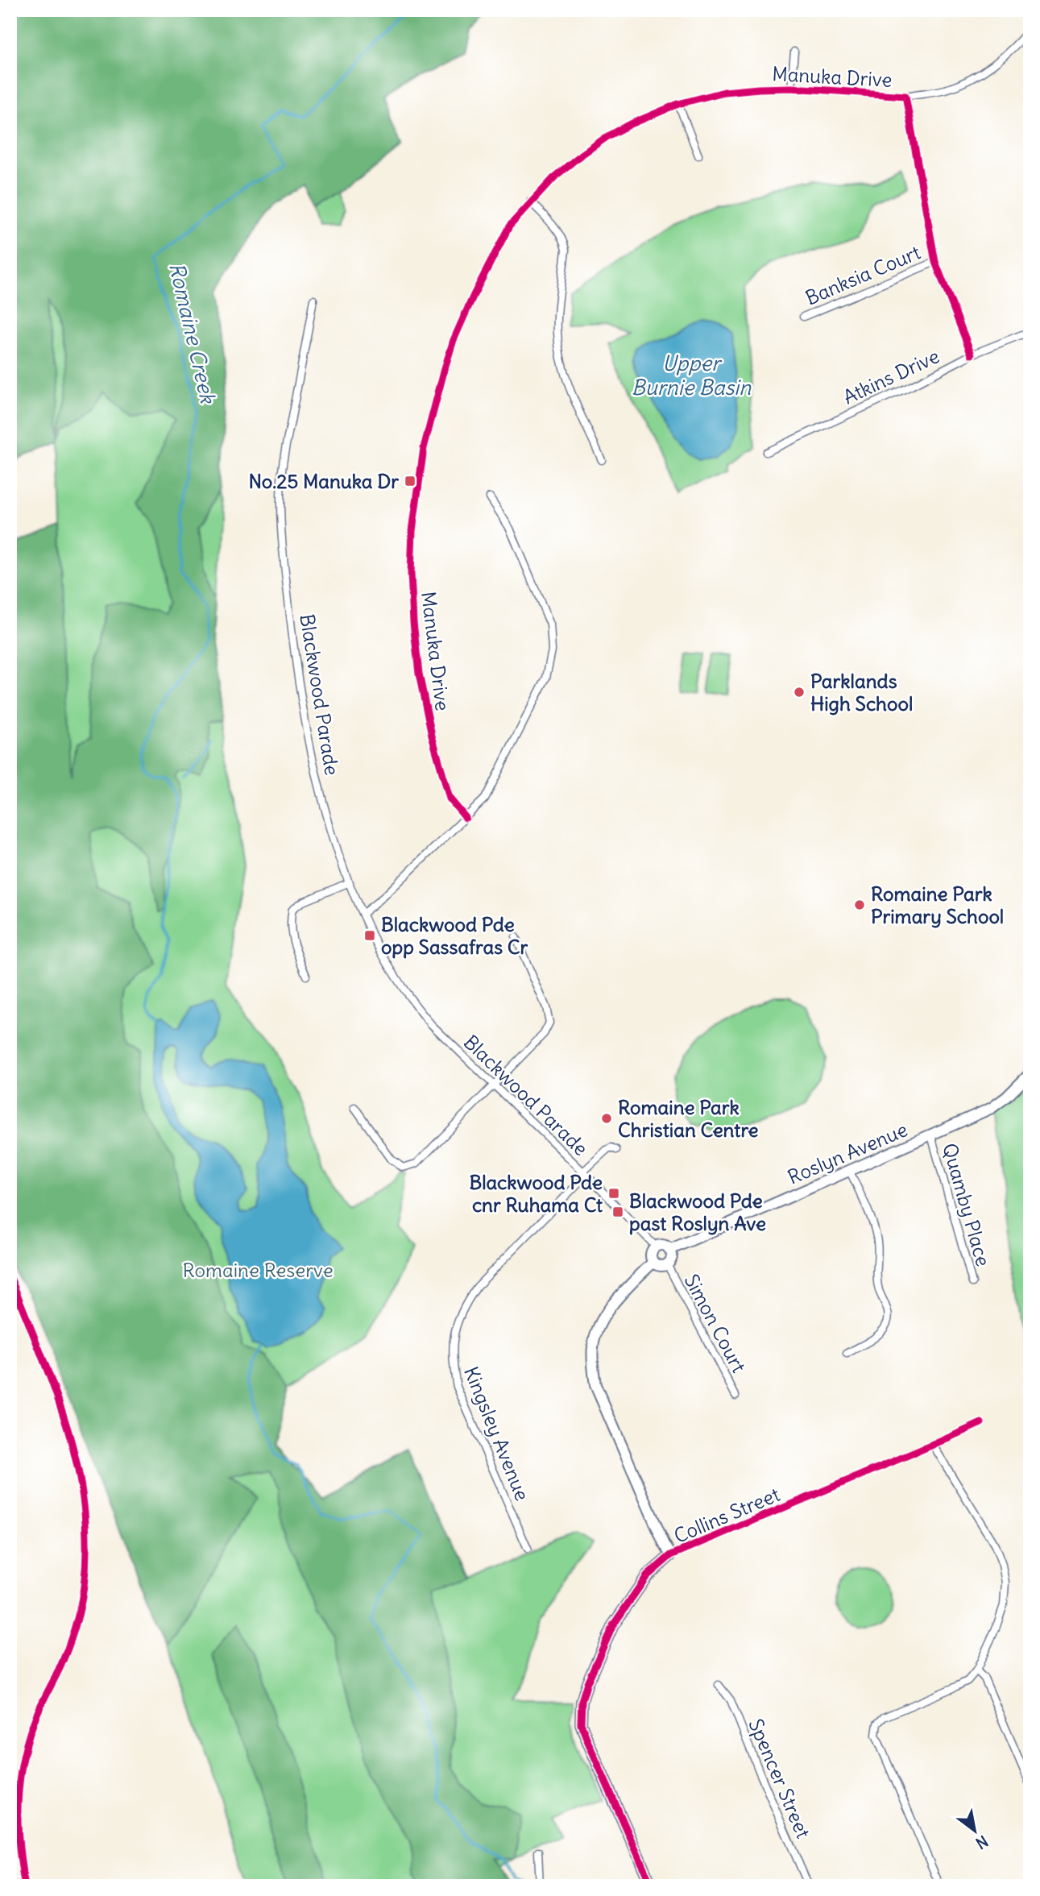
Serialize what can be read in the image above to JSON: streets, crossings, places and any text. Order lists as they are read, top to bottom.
{
  "streets": {
    "street": [
      "Manuka Drive",
      "Banksia Court",
      "Atkins Drive",
      "Blackwood Parade",
      "Roslyn Avenue",
      "Quamby Place",
      "Simon Court",
      "Kingsley Avenue",
      "Collins Street",
      "Spencer Street"
    ]
  },
  "crossings": [
    ["Manuka Drive", "Banksia Court"],
    ["Manuka Drive", "Atkins Drive"],
    ["Blackwood Parade", "Roslyn Avenue"],
    ["Blackwood Parade", "Simon Court"],
    ["Blackwood Parade", "Kingsley Avenue"],
    ["Roslyn Avenue", "Quamby Place"],
    ["Roslyn Avenue", "Simon Court"]
  ],
  "water": ["Romaine Creek", "Upper Burnie Basin"],
  "parks": ["Romaine Reserve"],
  "places": {
    "transit": [
      "No.25 Manuka Dr",
      "Blackwood Pde opp Sassafras Cr",
      "Blackwood Pde cnr Ruhama Ct",
      "Blackwood Pde past Roslyn Ave"
    ],
    "other": ["Parklands High School", "Romaine Park Primary School", "Romaine Park Christian Centre"]
  },
  "north": "bottom right"
}
